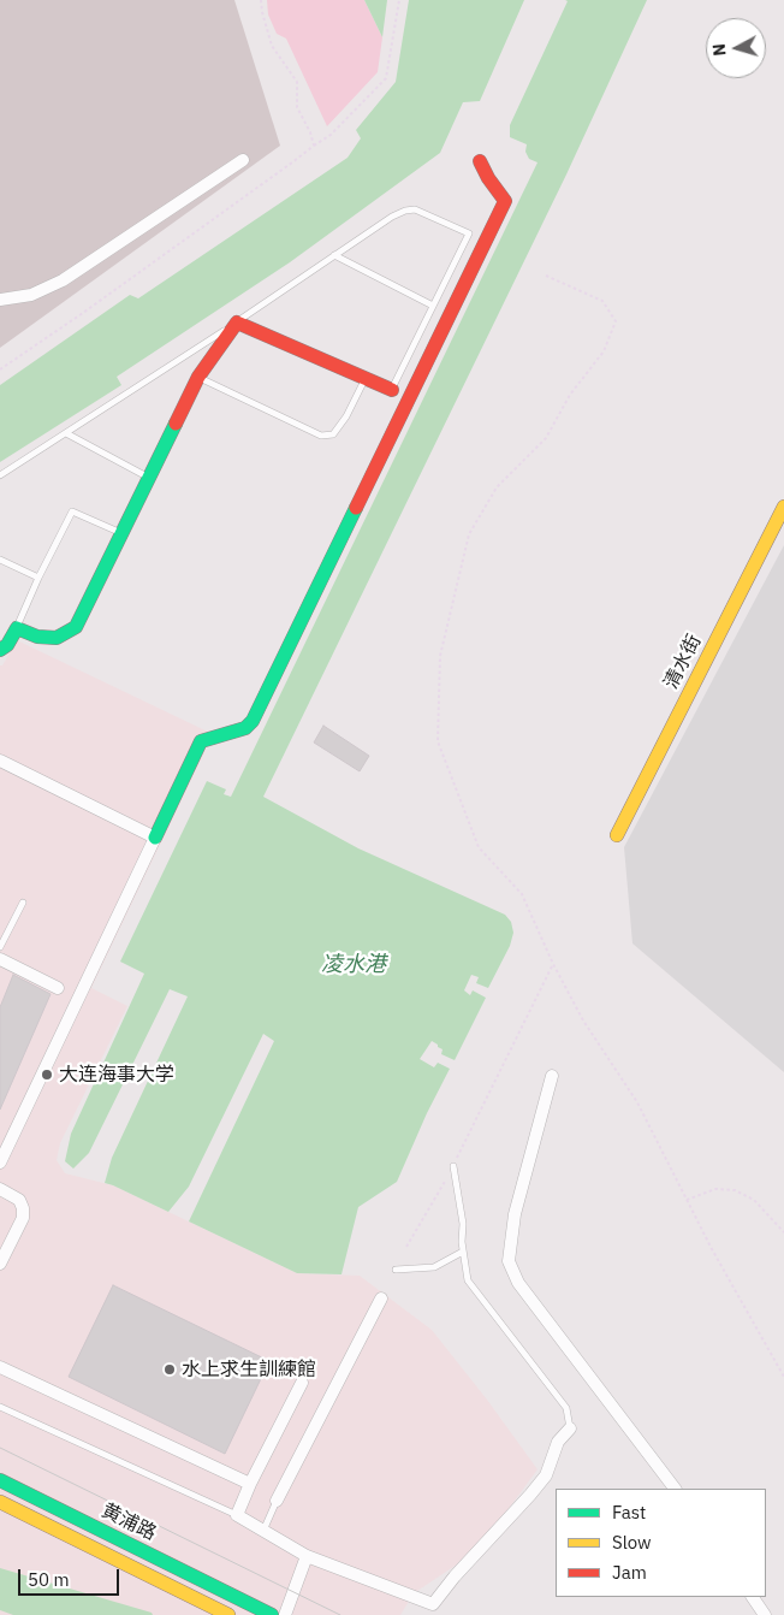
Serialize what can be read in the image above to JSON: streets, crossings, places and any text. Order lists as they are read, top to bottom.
{
  "streets": {
    "main road": ["清水街", "黄浦路"]
  },
  "water": ["凌水港"],
  "places": ["大连海事大学", "水上求生訓練館"],
  "legend": ["Fast", "Slow", "Jam"],
  "scale_bar": "50 m",
  "north": "left"
}
